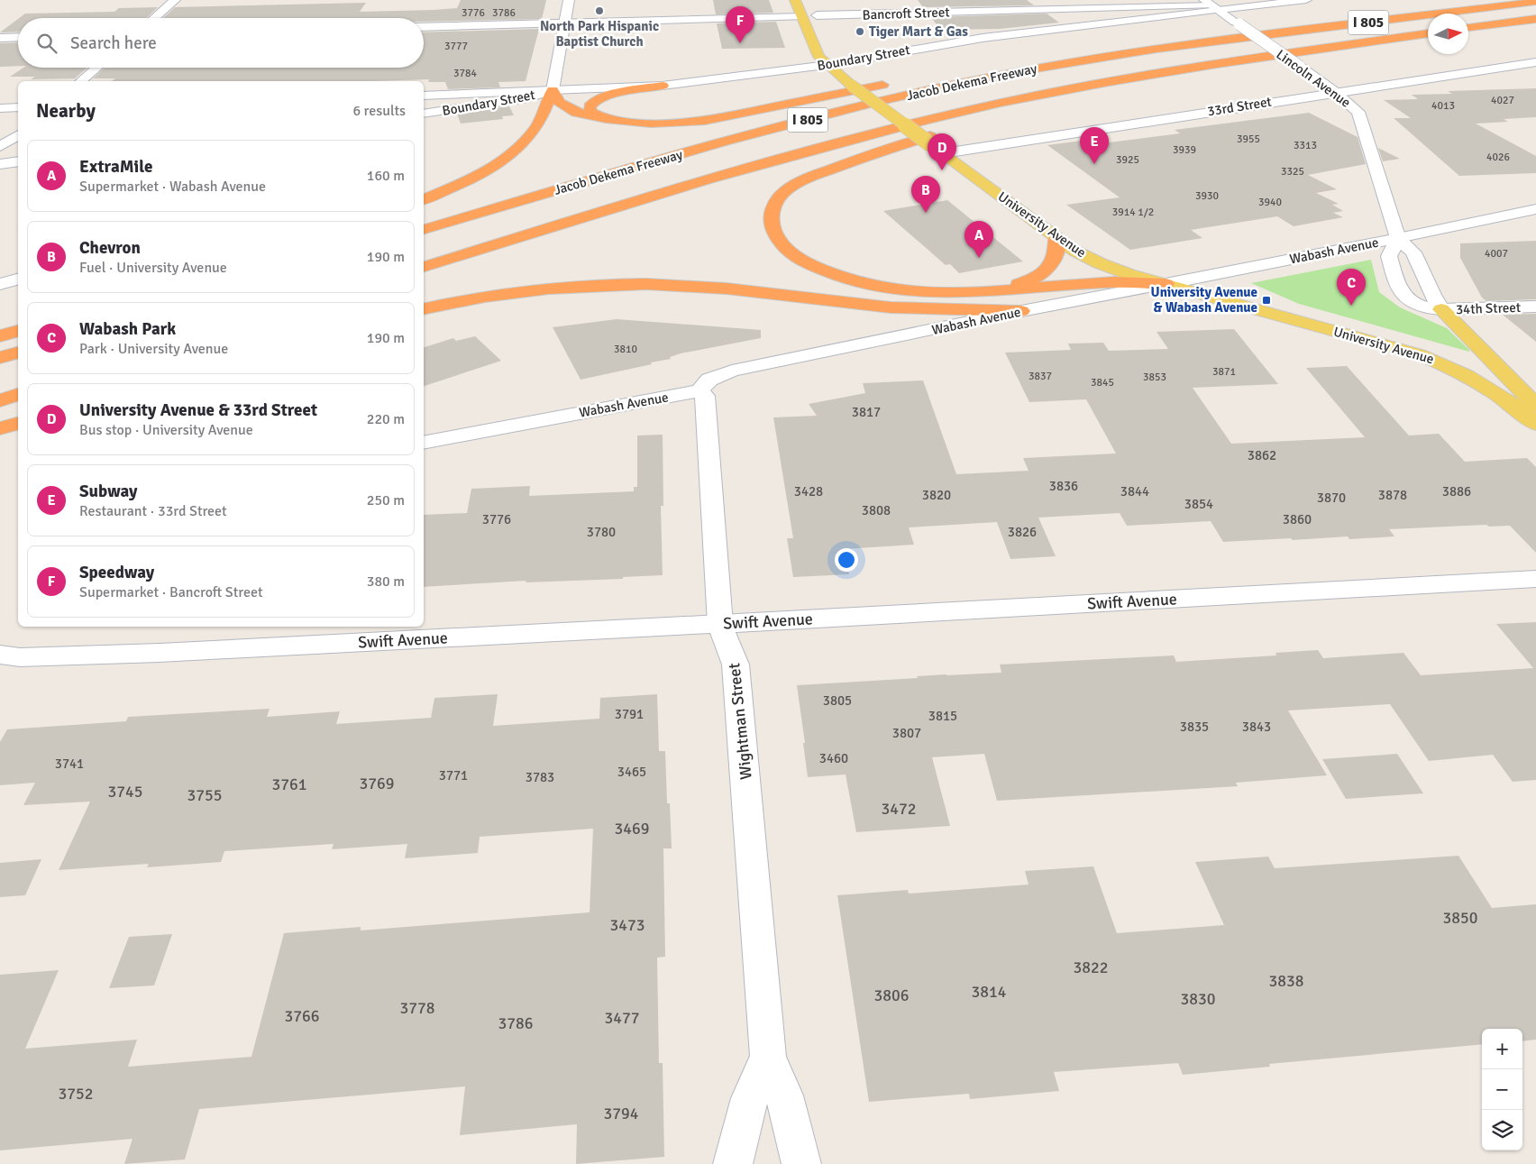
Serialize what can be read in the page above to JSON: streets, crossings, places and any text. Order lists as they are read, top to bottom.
{
  "streets": {
    "highway": ["I 805", "Jacob Dekema Freeway"],
    "main road": ["University Avenue"],
    "street": [
      "Bancroft Street",
      "Boundary Street",
      "Lincoln Avenue",
      "33rd Street",
      "Wabash Avenue",
      "34th Street",
      "Swift Avenue",
      "Wightman Street"
    ]
  },
  "crossings": [
    ["Bancroft Street", "Boundary Street"],
    ["Bancroft Street", "Lincoln Avenue"],
    ["Boundary Street", "Lincoln Avenue"],
    ["Boundary Street", "University Avenue"],
    ["Lincoln Avenue", "33rd Street"],
    ["Lincoln Avenue", "Wabash Avenue"],
    ["Lincoln Avenue", "34th Street"],
    ["33rd Street", "University Avenue"],
    ["University Avenue", "Wabash Avenue"],
    ["Wabash Avenue", "Wightman Street"],
    ["Swift Avenue", "Wightman Street"]
  ],
  "places": {
    "other": ["North Park Hispanic Baptist Church", "Tiger Mart & Gas"],
    "transit": ["University Avenue & Wabash Avenue"]
  },
  "house_numbers": [
    "3776",
    "3786",
    "3777",
    "3784",
    "4027",
    "4013",
    "3955",
    "3313",
    "3939",
    "4026",
    "3925",
    "3325",
    "3930",
    "3940",
    "3914 1/2",
    "4007",
    "3810",
    "3871",
    "3837",
    "3853",
    "3845",
    "3817",
    "3862",
    "3836",
    "3428",
    "3844",
    "3886",
    "3820",
    "3878",
    "3870",
    "3854",
    "3808",
    "3776",
    "3860",
    "3780",
    "3826",
    "3805",
    "3791",
    "3815",
    "3835",
    "3843",
    "3807",
    "3460",
    "3741",
    "3465",
    "3771",
    "3783",
    "3769",
    "3761",
    "3745",
    "3755",
    "3472",
    "3469",
    "3850",
    "3473",
    "3822",
    "3838",
    "3814",
    "3806",
    "3830",
    "3778",
    "3766",
    "3477",
    "3786",
    "3752",
    "3794"
  ],
  "north": "right",
  "page": {
    "pins": [
      "F",
      "E",
      "D",
      "B",
      "A",
      "C"
    ],
    "search": "Search here",
    "heading": ["Nearby", "6 results"],
    "list": [
      {
        "mark": "A",
        "name": "ExtraMile",
        "note": "Supermarket · Wabash Avenue",
        "value": "160 m"
      },
      {
        "mark": "B",
        "name": "Chevron",
        "note": "Fuel · University Avenue",
        "value": "190 m"
      },
      {
        "mark": "C",
        "name": "Wabash Park",
        "note": "Park · University Avenue",
        "value": "190 m"
      },
      {
        "mark": "D",
        "name": "University Avenue & 33rd Street",
        "note": "Bus stop · University Avenue",
        "value": "220 m"
      },
      {
        "mark": "E",
        "name": "Subway",
        "note": "Restaurant · 33rd Street",
        "value": "250 m"
      },
      {
        "mark": "F",
        "name": "Speedway",
        "note": "Supermarket · Bancroft Street",
        "value": "380 m"
      }
    ],
    "map_buttons": ["+", "−"]
  }
}
